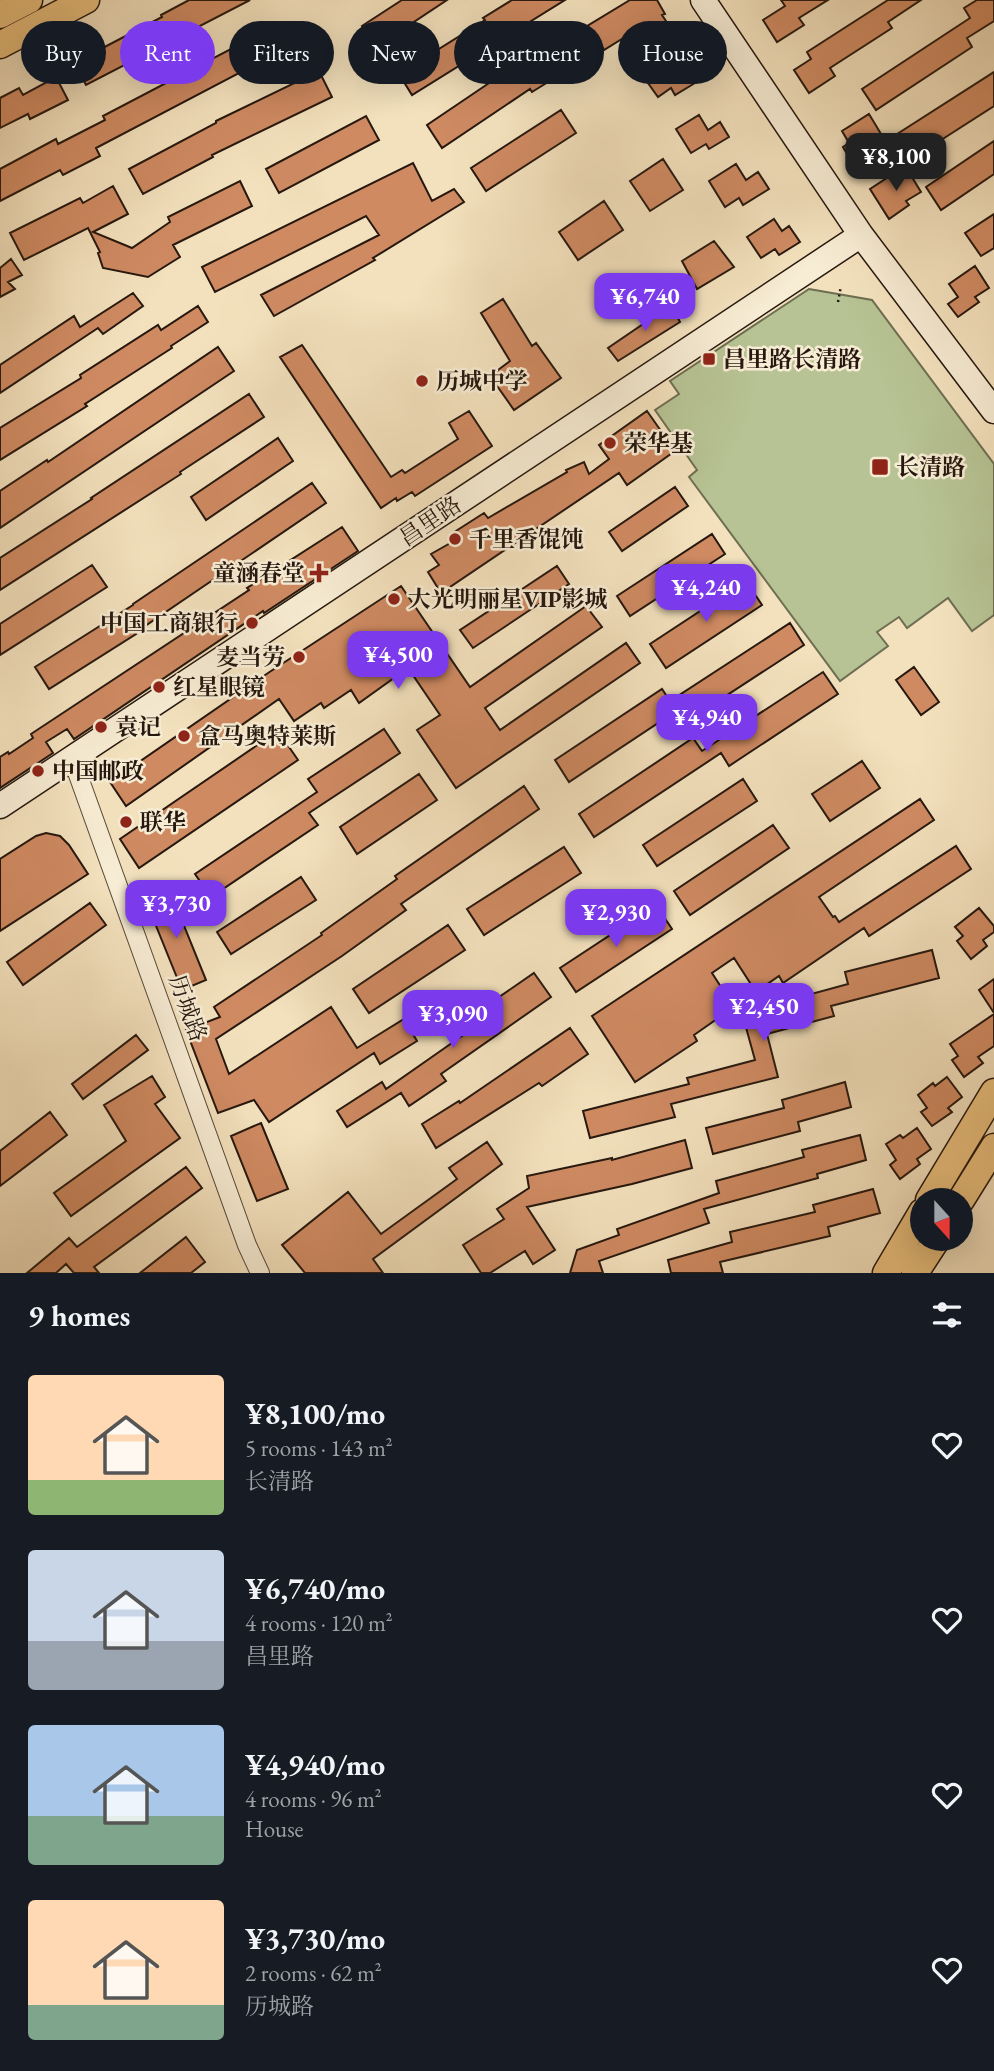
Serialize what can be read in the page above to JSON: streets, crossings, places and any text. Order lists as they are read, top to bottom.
{
  "streets": {
    "street": ["昌里路", "历城路"]
  },
  "crossings": [
    ["昌里路", "历城路"]
  ],
  "places": {
    "transit": ["昌里路长清路", "长清路"],
    "other": [
      "历城中学",
      "荣华基",
      "千里香馄饨",
      "大光明丽星VIP影城",
      "中国工商银行",
      "麦当劳",
      "红星眼镜",
      "袁记",
      "盒马奥特莱斯",
      "中国邮政",
      "联华"
    ],
    "health": ["童涵春堂"]
  },
  "north": "bottom",
  "page": {
    "chip": [
      "Buy",
      "Rent",
      "Filters",
      "New",
      "Apartment",
      "House"
    ],
    "price": [
      "¥8,100",
      "¥6,740",
      "¥4,240",
      "¥4,500",
      "¥4,940",
      "¥3,730",
      "¥2,930",
      "¥2,450",
      "¥3,090"
    ],
    "heading": "9 homes",
    "list": [
      {
        "name": "¥8,100/mo",
        "note": "5 rooms · 143 m² · 长清路"
      },
      {
        "name": "¥6,740/mo",
        "note": "4 rooms · 120 m² · 昌里路"
      },
      {
        "name": "¥4,940/mo",
        "note": "4 rooms · 96 m² · House"
      },
      {
        "name": "¥3,730/mo",
        "note": "2 rooms · 62 m² · 历城路"
      }
    ]
  }
}
